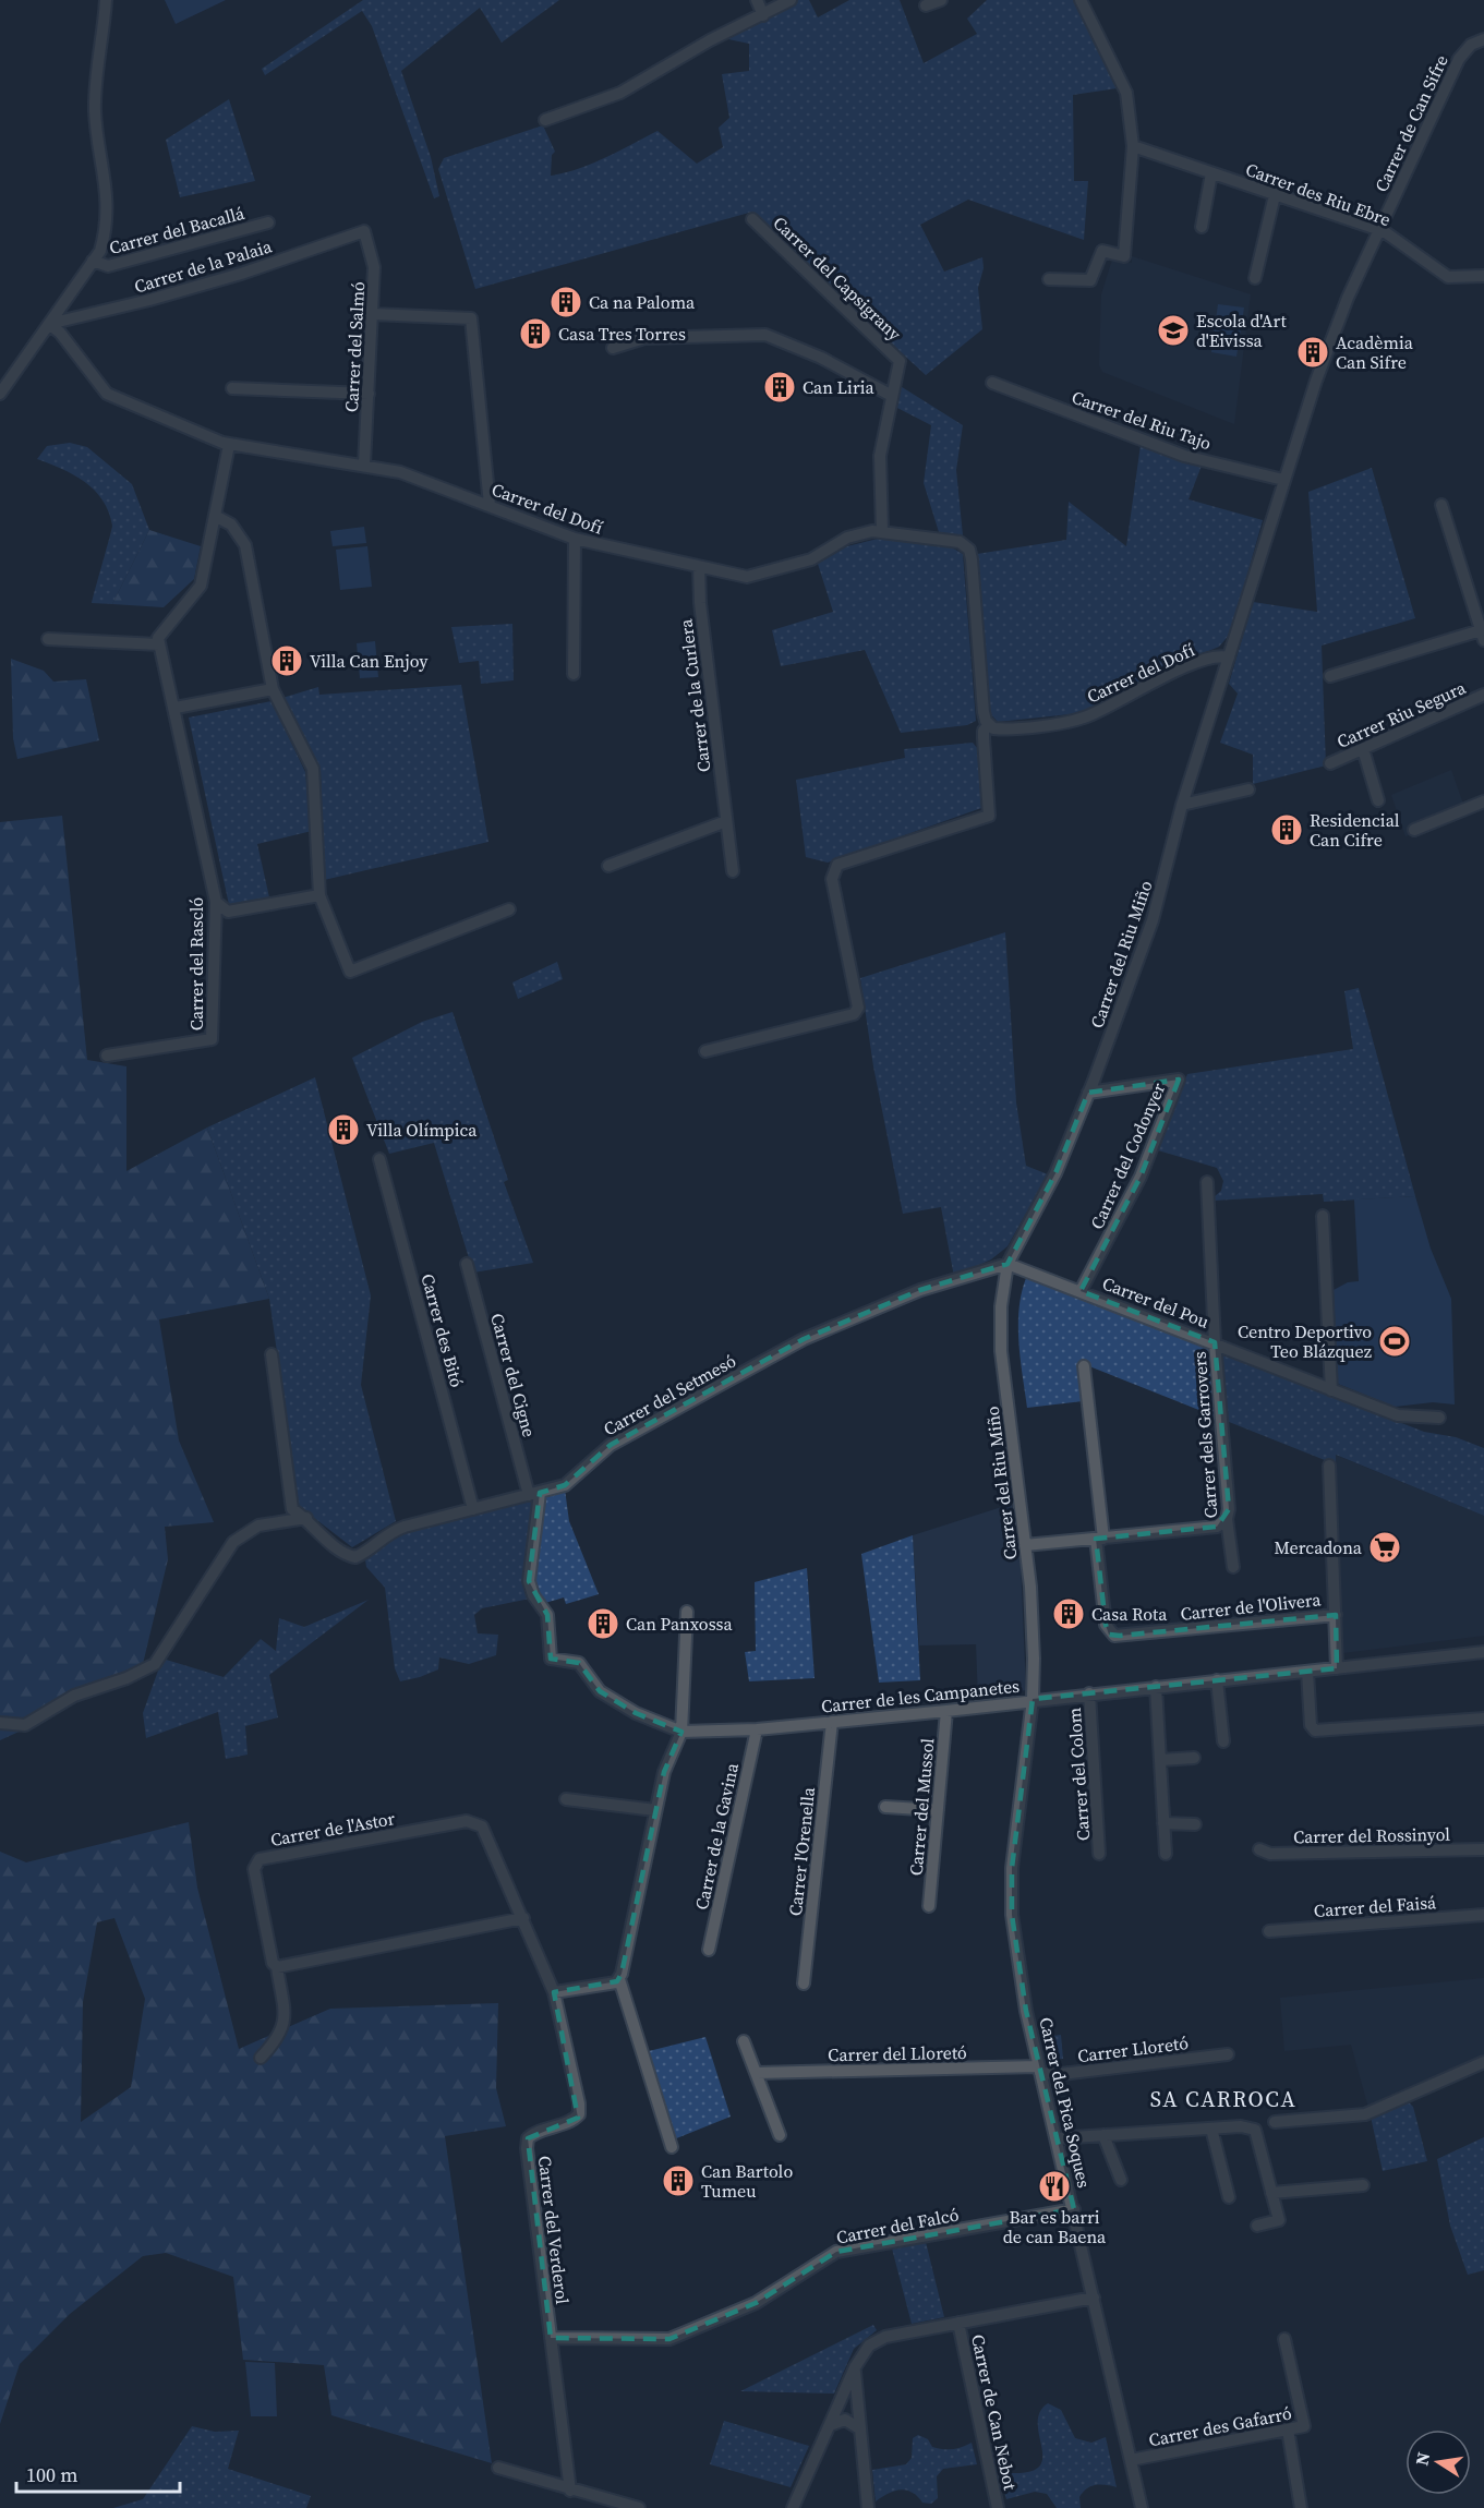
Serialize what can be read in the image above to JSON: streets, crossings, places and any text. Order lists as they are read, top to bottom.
{
  "streets": {
    "street": [
      "Carrer de Can Sifre",
      "Carrer des Riu Ebre",
      "Carrer del Bacallá",
      "Carrer de la Palaia",
      "Carrer del Capsigrany",
      "Carrer del Salmó",
      "Carrer del Riu Tajo",
      "Carrer del Dofí",
      "Carrer de la Curlera",
      "Carrer Riu Segura",
      "Carrer del Riu Miño",
      "Carrer del Rascló",
      "Carrer del Codonyer",
      "Carrer del Pou",
      "Carrer des Bitó",
      "Carrer del Cigne",
      "Carrer del Setmesó",
      "Carrer dels Garrovers",
      "Carrer de l'Olivera",
      "Carrer de les Campanetes",
      "Carrer del Colom",
      "Carrer del Mussol",
      "Carrer de l'Astor",
      "Carrer del Rossinyol",
      "Carrer de la Gavina",
      "Carrer l'Orenella",
      "Carrer del Faisá",
      "Carrer Lloretó",
      "Carrer del Lloretó",
      "Carrer del Pica Soques",
      "Carrer del Falcó",
      "Carrer del Verderol",
      "Carrer de Can Nebot",
      "Carrer des Gafarró"
    ]
  },
  "crossings": [
    ["Carrer de Can Sifre", "Carrer des Riu Ebre"],
    ["Carrer de Can Sifre", "Carrer del Riu Miño"],
    ["Carrer des Riu Ebre", "Carrer del Riu Miño"],
    ["Carrer de la Palaia", "Carrer del Salmó"],
    ["Carrer de la Palaia", "Carrer del Dofí"],
    ["Carrer del Salmó", "Carrer del Dofí"],
    ["Carrer del Riu Tajo", "Carrer del Riu Miño"],
    ["Carrer del Dofí", "Carrer de la Curlera"],
    ["Carrer del Dofí", "Carrer del Riu Miño"],
    ["Carrer del Riu Miño", "Carrer del Codonyer"],
    ["Carrer del Riu Miño", "Carrer del Pou"],
    ["Carrer del Riu Miño", "Carrer del Setmesó"],
    ["Carrer del Riu Miño", "Carrer de les Campanetes"],
    ["Carrer del Riu Miño", "Carrer del Pica Soques"],
    ["Carrer del Codonyer", "Carrer del Pou"],
    ["Carrer del Pou", "Carrer del Setmesó"],
    ["Carrer del Pou", "Carrer dels Garrovers"],
    ["Carrer des Bitó", "Carrer del Setmesó"],
    ["Carrer del Cigne", "Carrer del Setmesó"],
    ["Carrer de les Campanetes", "Carrer del Colom"],
    ["Carrer de les Campanetes", "Carrer del Mussol"],
    ["Carrer de les Campanetes", "Carrer de la Gavina"],
    ["Carrer de les Campanetes", "Carrer l'Orenella"],
    ["Carrer de les Campanetes", "Carrer del Pica Soques"],
    ["Carrer de l'Astor", "Carrer del Verderol"],
    ["Carrer Lloretó", "Carrer del Lloretó"],
    ["Carrer Lloretó", "Carrer del Pica Soques"],
    ["Carrer del Lloretó", "Carrer del Pica Soques"],
    ["Carrer del Pica Soques", "Carrer del Falcó"],
    ["Carrer del Pica Soques", "Carrer des Gafarró"],
    ["Carrer del Falcó", "Carrer del Verderol"]
  ],
  "districts": ["SA CARROCA"],
  "places": {
    "building": [
      "Ca na Paloma",
      "Casa Tres Torres",
      "Acadèmia Can Sifre",
      "Can Liria",
      "Villa Can Enjoy",
      "Residencial Can Cifre",
      "Villa Olímpica",
      "Casa Rota",
      "Can Panxossa",
      "Can Bartolo Tumeu"
    ],
    "school or university": ["Escola d'Art d'Eivissa"],
    "sports": ["Centro Deportivo Teo Blázquez"],
    "supermarket": ["Mercadona"],
    "restaurant": ["Bar es barri de can Baena"]
  },
  "scale_bar": "100 m",
  "north": "left"
}
